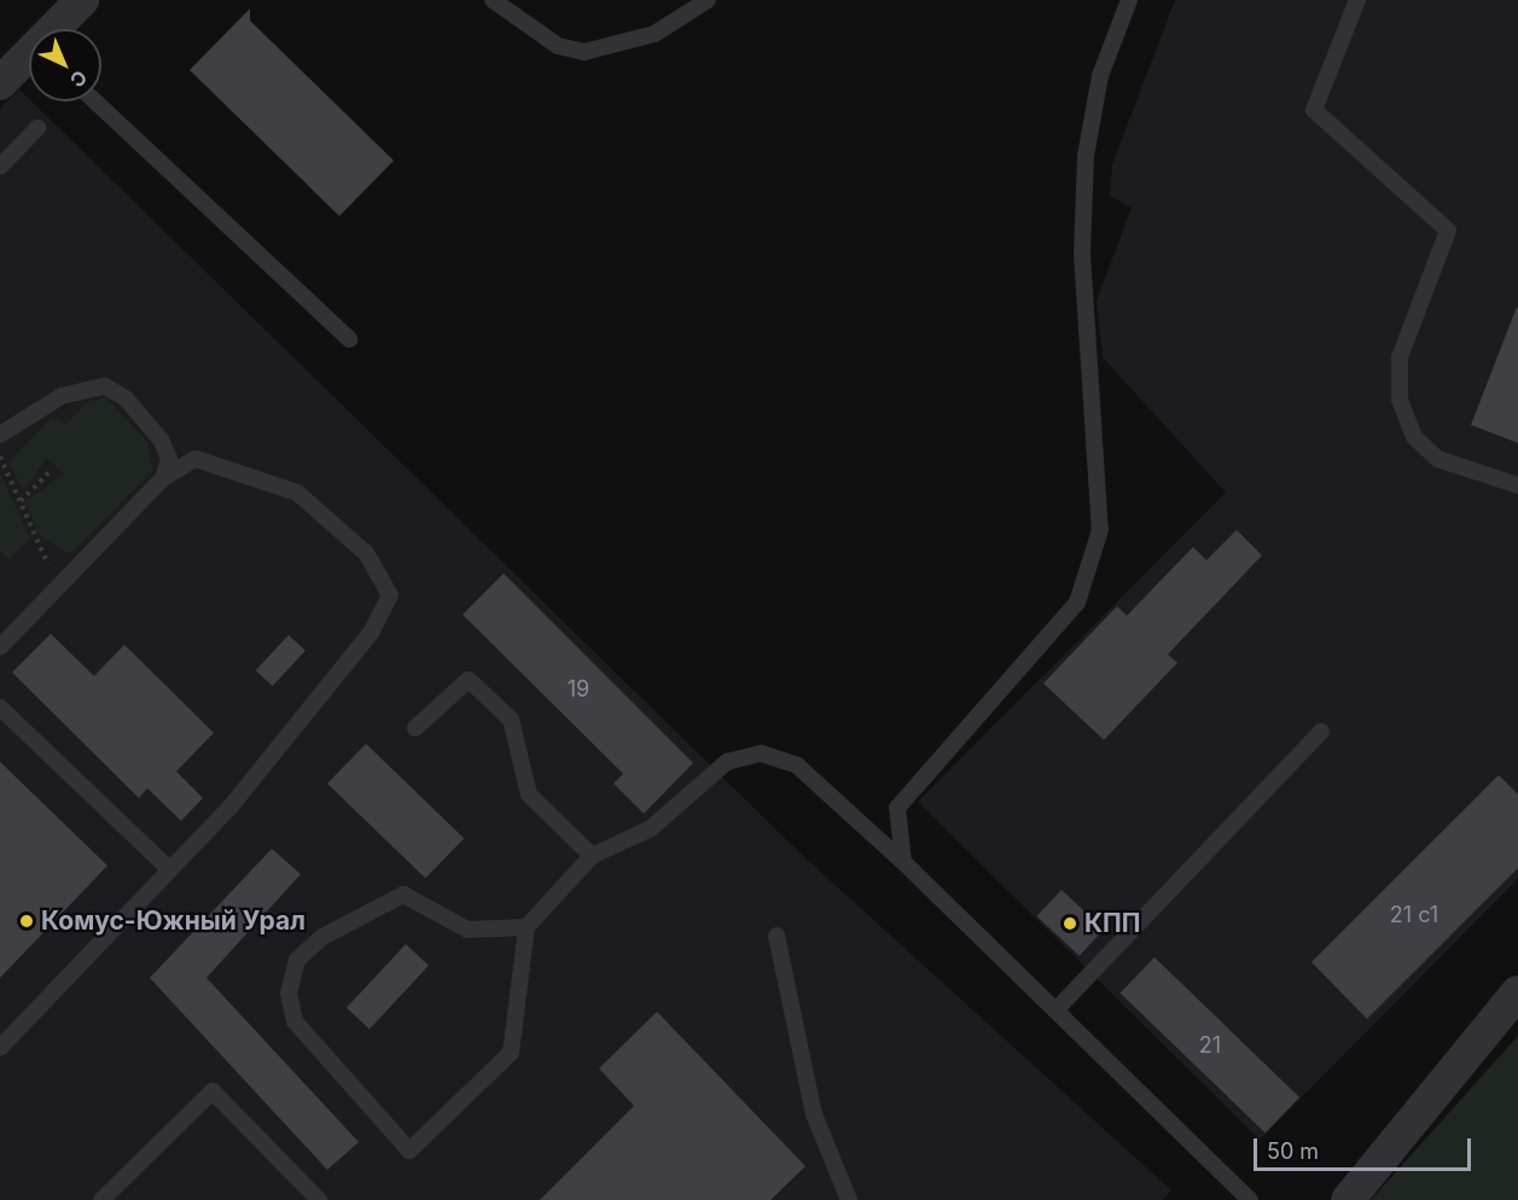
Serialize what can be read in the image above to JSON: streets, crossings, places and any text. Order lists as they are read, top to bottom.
{
  "places": ["Комус-Южный Урал", "КПП"],
  "house_numbers": ["19", "21 с1", "21"],
  "scale_bar": "50 m",
  "north": "bottom right"
}
